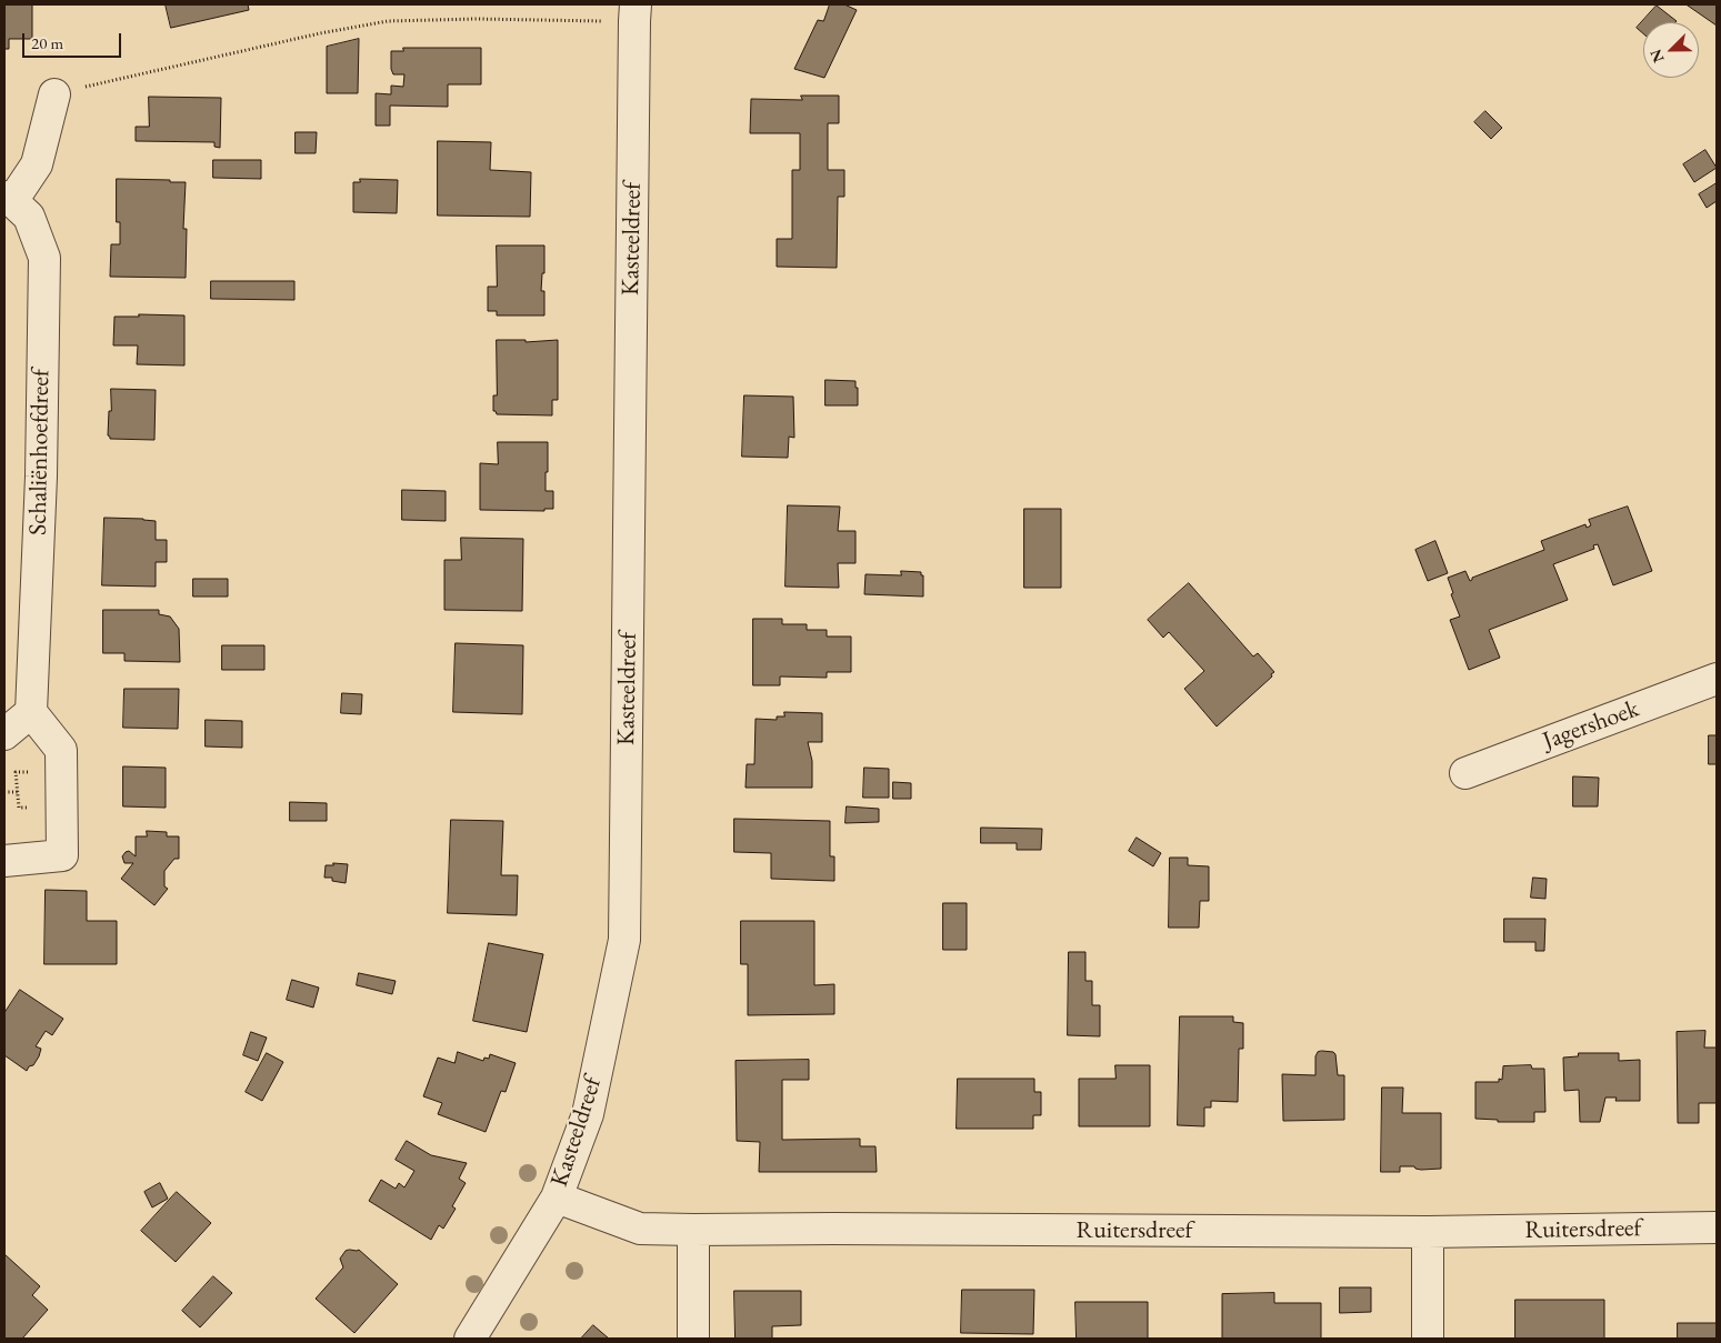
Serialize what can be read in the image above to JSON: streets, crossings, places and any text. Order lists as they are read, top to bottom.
{
  "streets": {
    "street": [
      "Kasteeldreef",
      "Schaliënhoefdreef",
      "Jagershoek",
      "Ruitersdreef"
    ]
  },
  "crossings": [
    ["Kasteeldreef", "Ruitersdreef"]
  ],
  "scale_bar": "20 m",
  "north": "bottom left"
}
